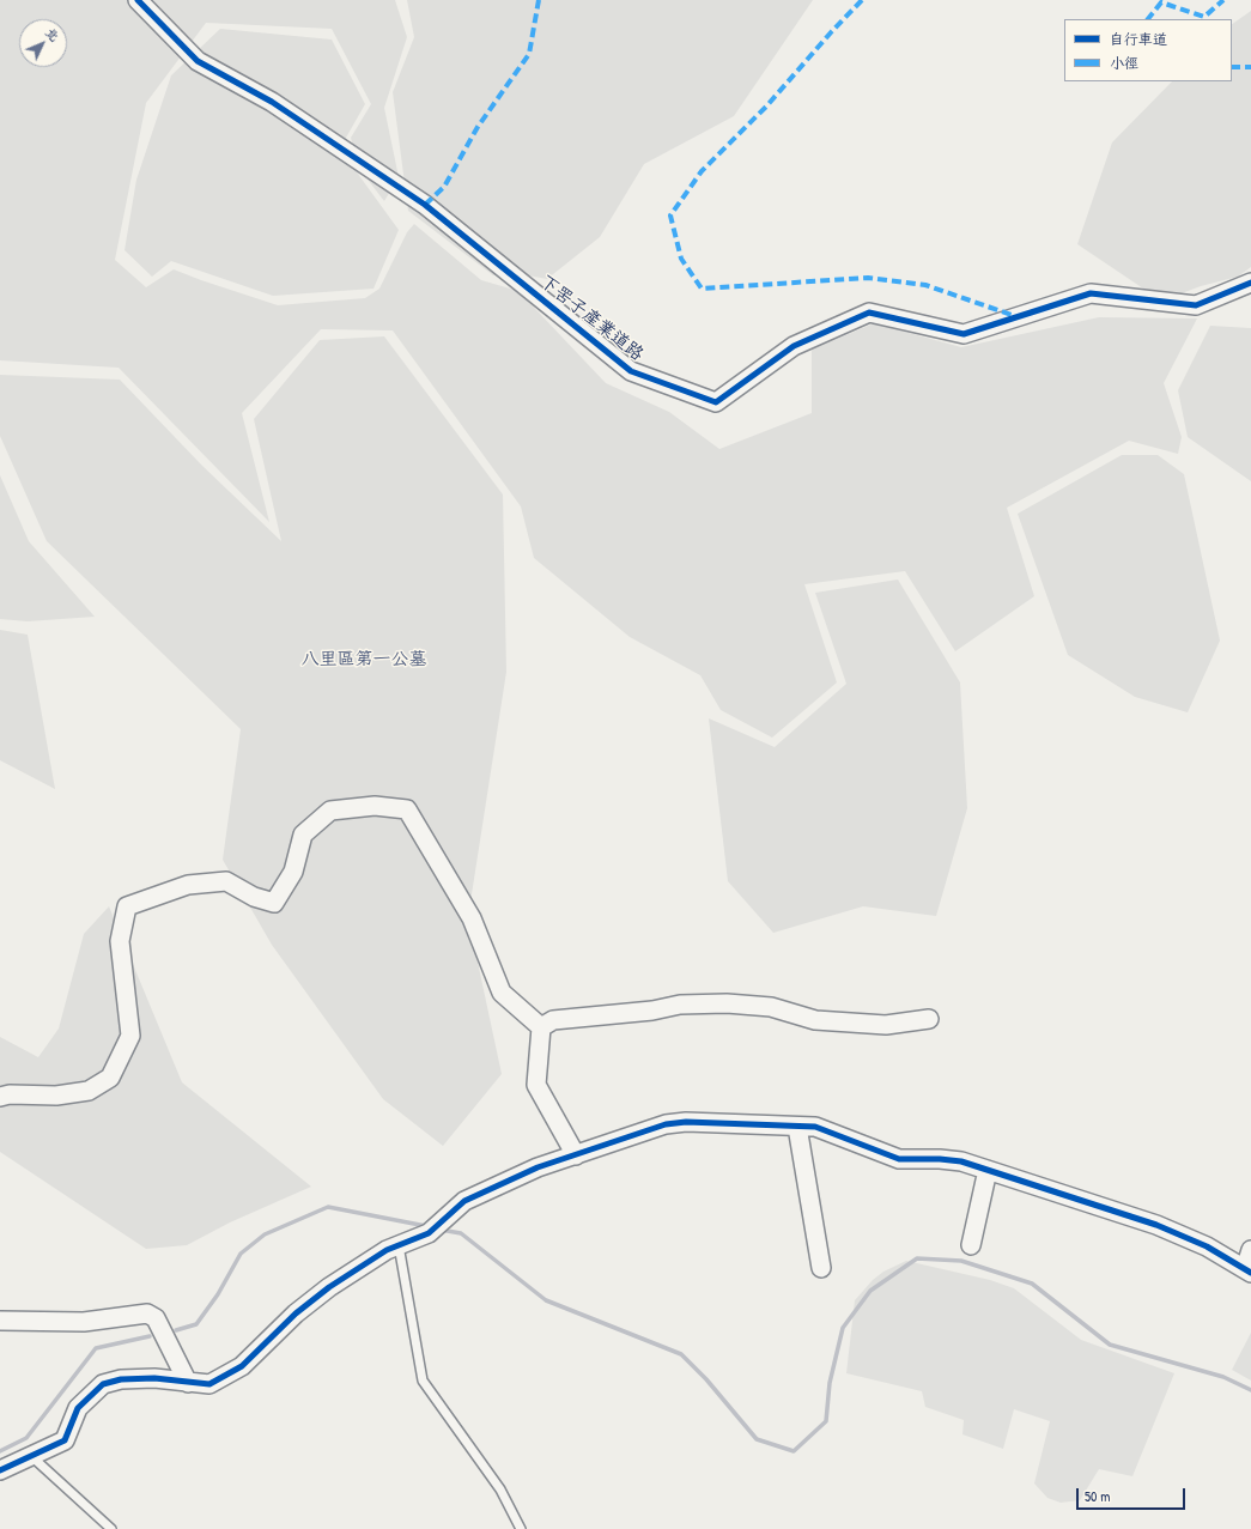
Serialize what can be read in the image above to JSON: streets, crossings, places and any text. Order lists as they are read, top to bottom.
{
  "streets": {
    "street": ["下罟子產業道路"]
  },
  "parks": ["八里區第一公墓"],
  "legend": ["自行車道", "小徑"],
  "scale_bar": "50 m",
  "north": "top right"
}
